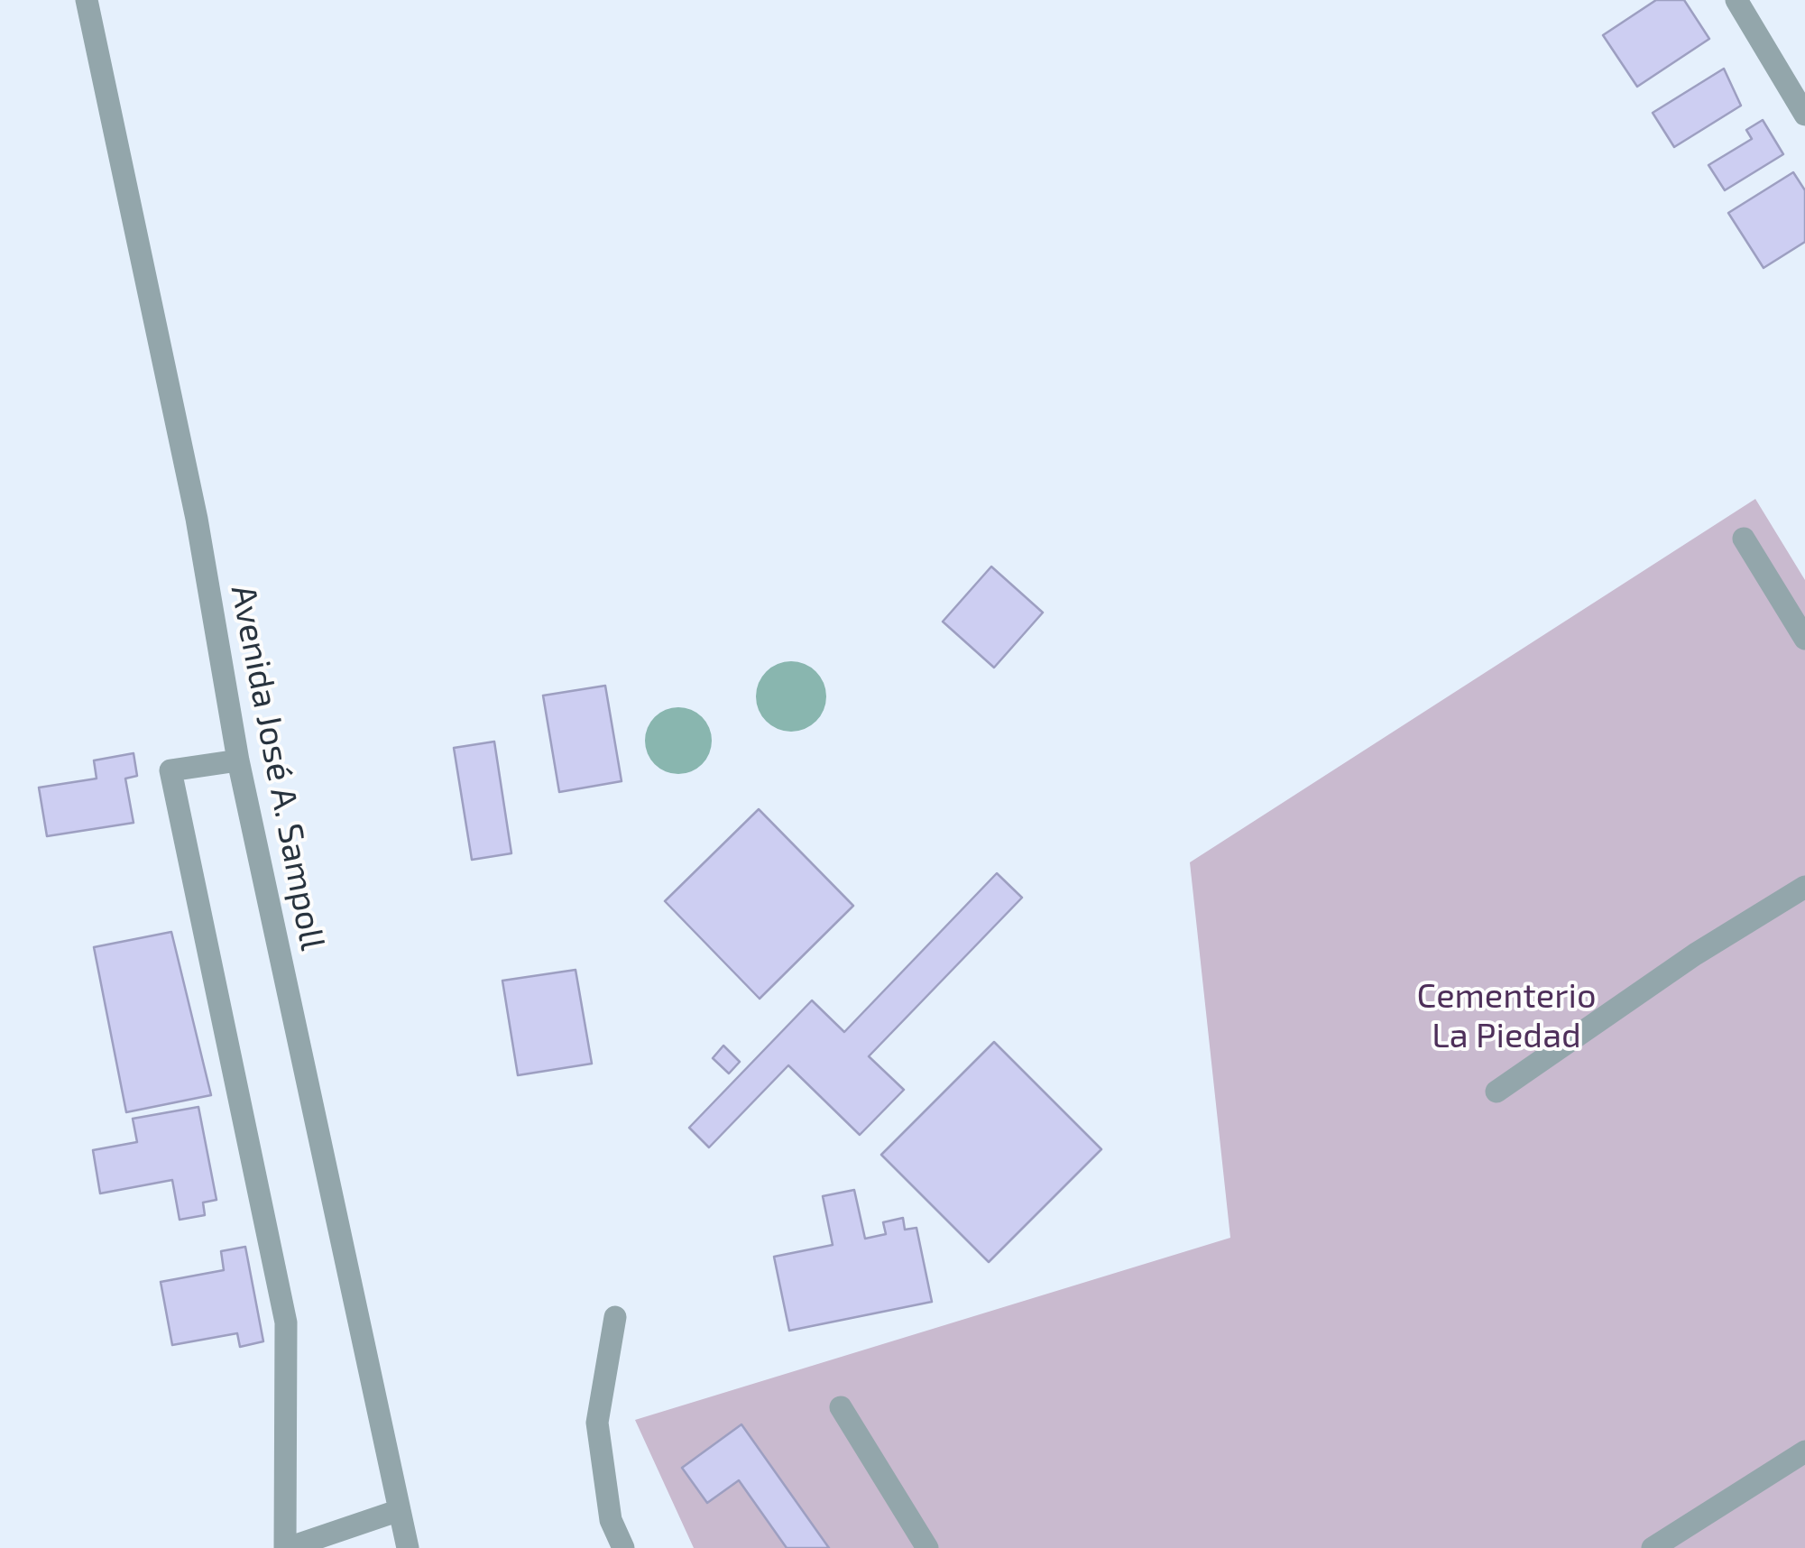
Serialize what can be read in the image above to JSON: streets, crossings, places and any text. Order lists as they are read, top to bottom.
{
  "streets": {
    "street": ["Avenida José A. Sampoll"]
  },
  "parks": ["Cementerio La Piedad"]
}
